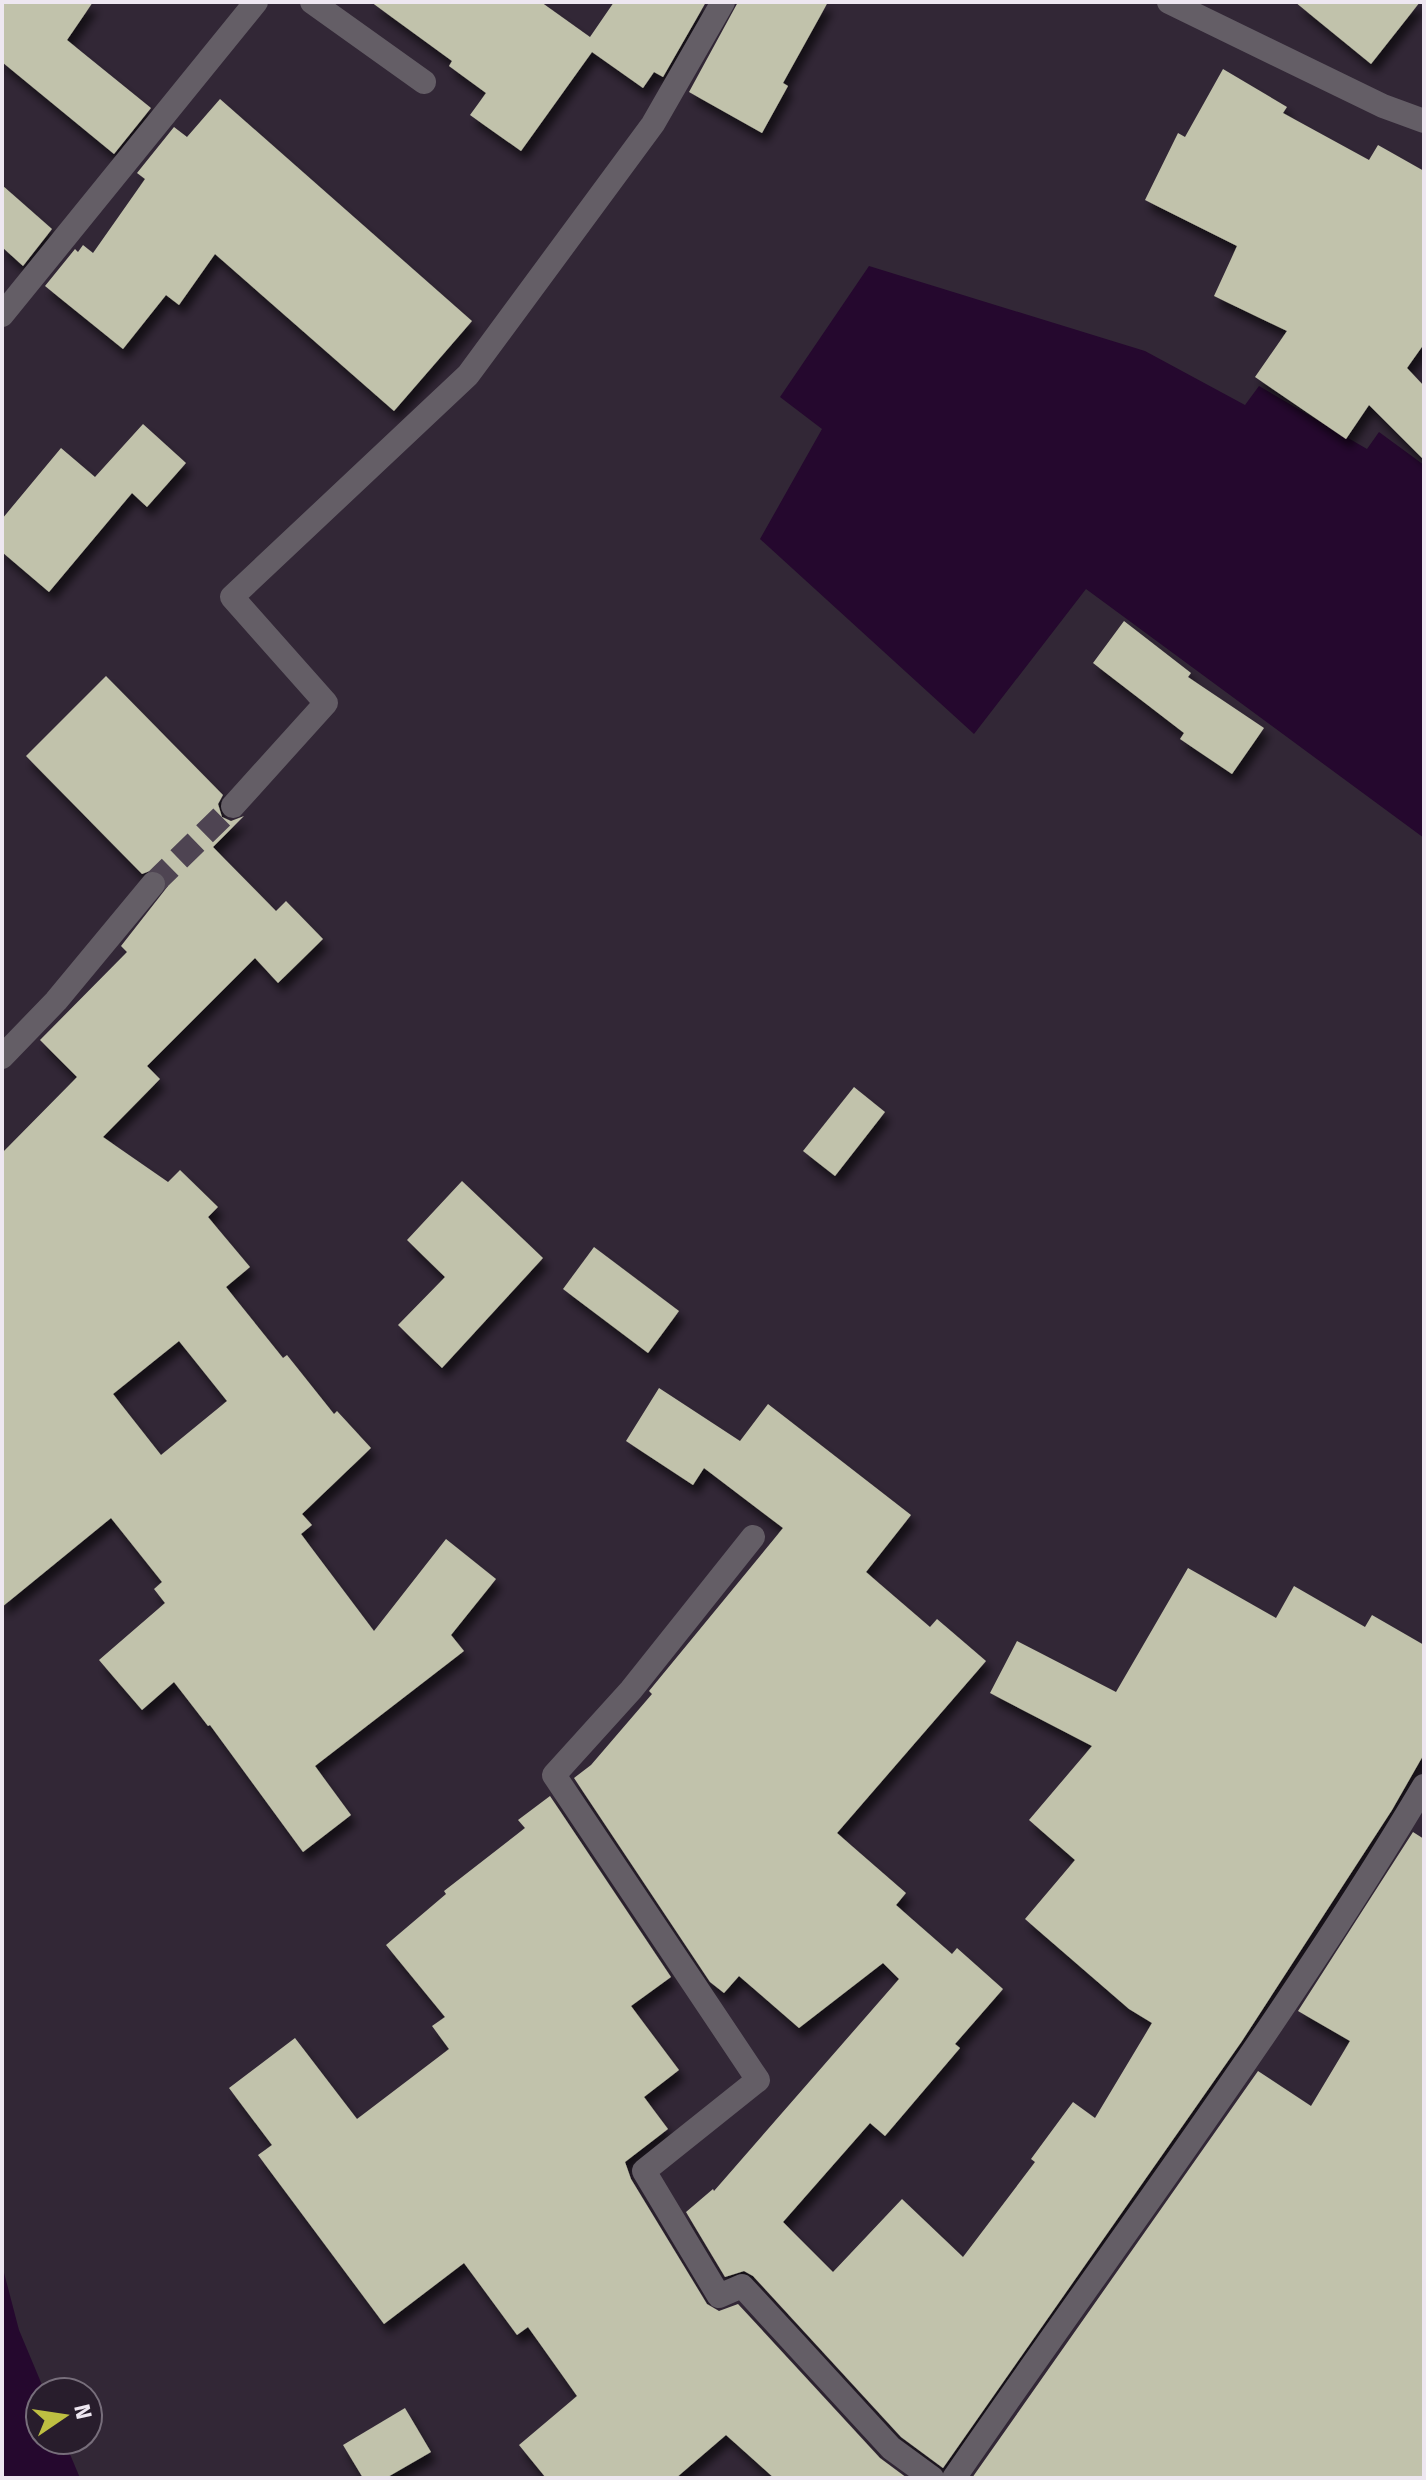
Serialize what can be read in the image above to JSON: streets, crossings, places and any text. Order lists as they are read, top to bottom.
{
  "north": "right"
}
